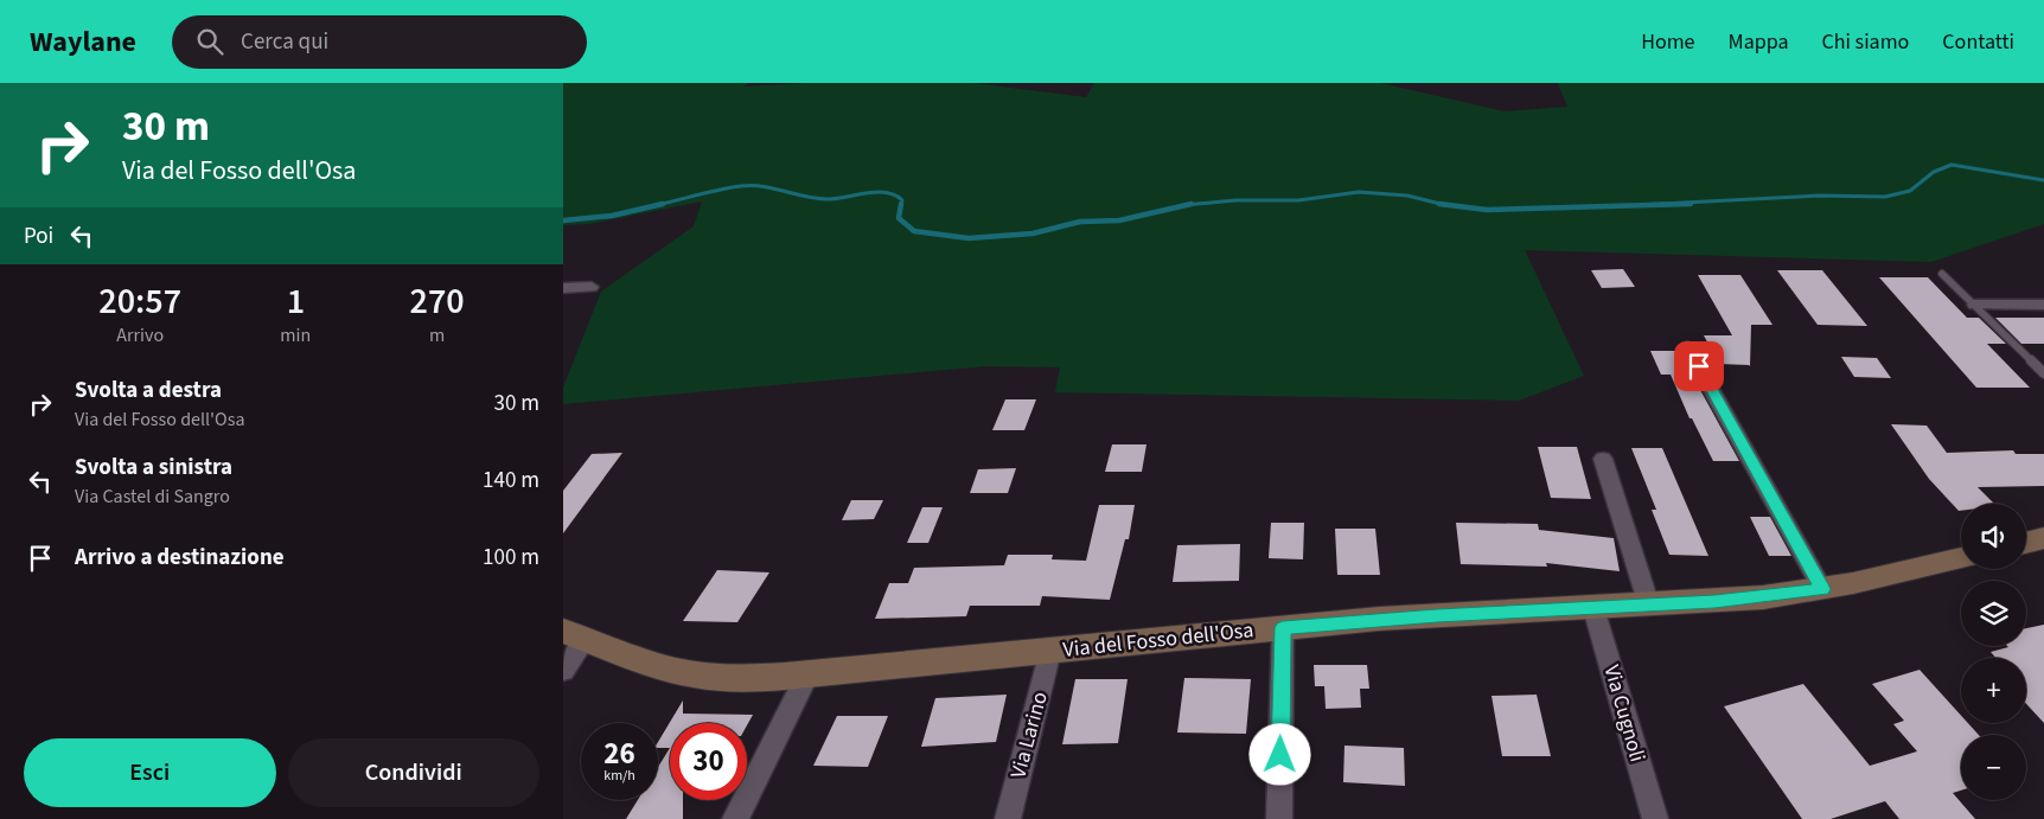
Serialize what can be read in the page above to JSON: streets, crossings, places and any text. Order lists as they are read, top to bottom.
{
  "streets": {
    "street": ["Via del Fosso dell'Osa", "Via Cugnoli", "Via Larino"]
  },
  "crossings": [
    ["Via del Fosso dell'Osa", "Via Cugnoli"],
    ["Via del Fosso dell'Osa", "Via Larino"]
  ],
  "page": {
    "header": "Waylane",
    "search": "Cerca qui",
    "nav": [
      "Home",
      "Mappa",
      "Chi siamo",
      "Contatti"
    ],
    "turn": ["30 m", "Via del Fosso dell'Osa"],
    "then": "Poi",
    "eta": [
      "20:57",
      "Arrivo",
      "1",
      "min",
      "270",
      "m"
    ],
    "list": [
      {
        "name": "Svolta a destra",
        "note": "Via del Fosso dell'Osa",
        "value": "30 m"
      },
      {
        "name": "Svolta a sinistra",
        "note": "Via Castel di Sangro",
        "value": "140 m"
      },
      {
        "name": "Arrivo a destinazione",
        "value": "100 m"
      }
    ],
    "map_buttons": ["+", "−"],
    "speed": "26 km/h",
    "limit": "30",
    "buttons": ["Esci", "Condividi"]
  }
}
